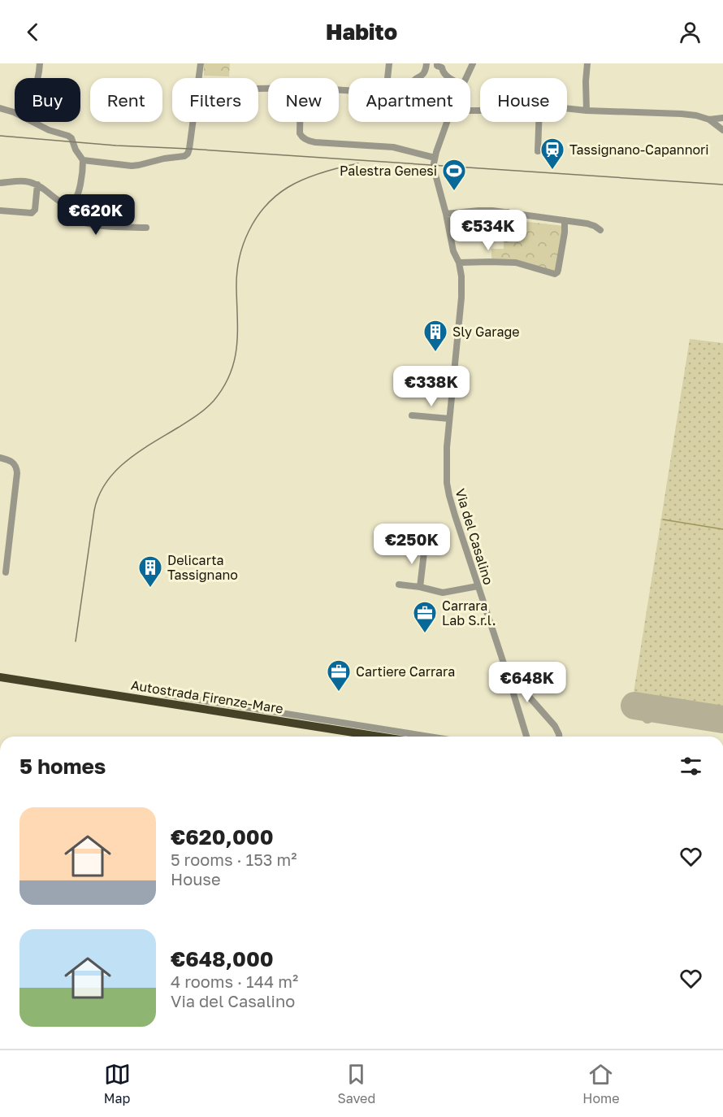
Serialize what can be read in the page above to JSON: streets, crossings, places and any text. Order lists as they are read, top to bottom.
{
  "streets": {
    "highway": ["Autostrada Firenze-Mare"],
    "street": ["Via del Casalino"]
  },
  "places": {
    "station": ["Tassignano-Capannori"],
    "sports": ["Palestra Genesi"],
    "building": ["Sly Garage", "Delicarta Tassignano"],
    "office": ["Carrara Lab S.r.l.", "Cartiere Carrara"]
  },
  "page": {
    "header": "Habito",
    "chip": [
      "Buy",
      "Rent",
      "Filters",
      "New",
      "Apartment",
      "House"
    ],
    "price": [
      "€620K",
      "€534K",
      "€338K",
      "€250K",
      "€648K"
    ],
    "heading": "5 homes",
    "list": [
      {
        "name": "€620,000",
        "note": "5 rooms · 153 m² · House"
      },
      {
        "name": "€648,000",
        "note": "4 rooms · 144 m² · Via del Casalino"
      }
    ],
    "tabs": ["Map", "Saved", "Home"]
  }
}
